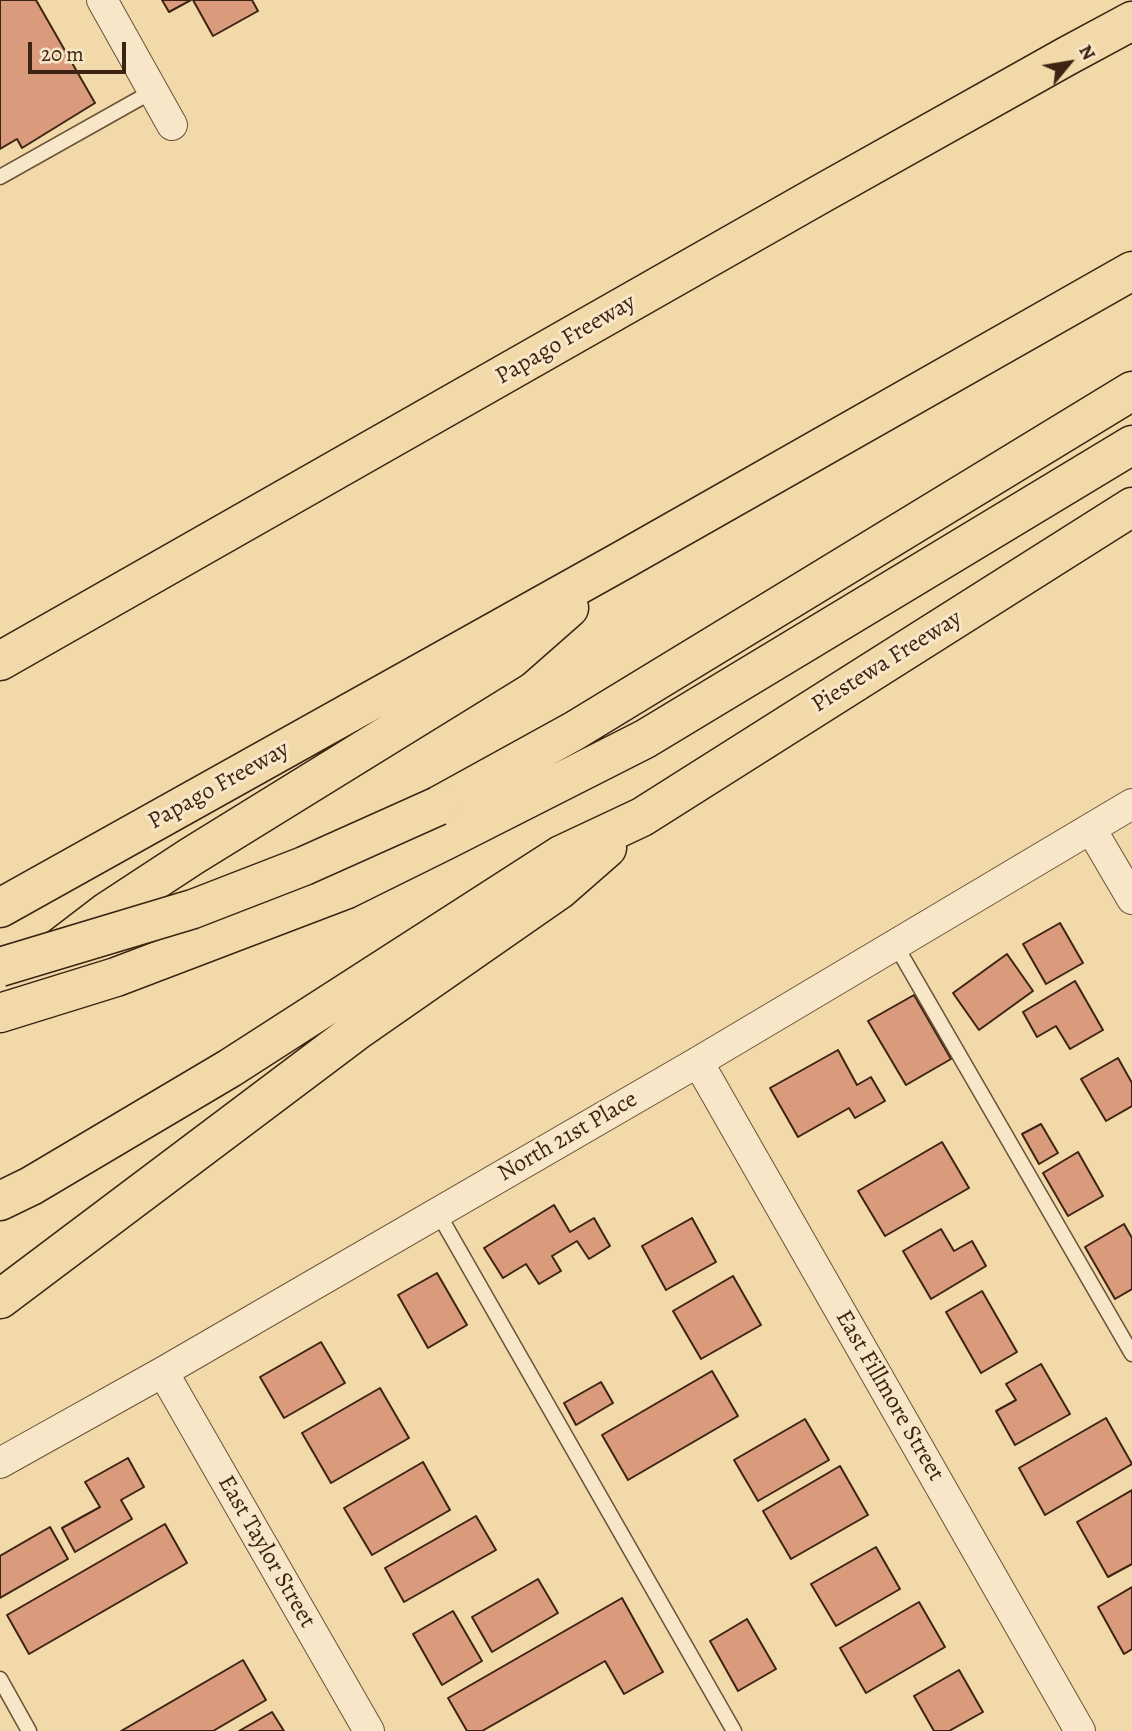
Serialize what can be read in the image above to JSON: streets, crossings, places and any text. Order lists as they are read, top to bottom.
{
  "streets": {
    "highway": ["Papago Freeway", "Piestewa Freeway"],
    "street": ["North 21st Place", "East Fillmore Street", "East Taylor Street"]
  },
  "crossings": [
    ["North 21st Place", "East Fillmore Street"],
    ["North 21st Place", "East Taylor Street"]
  ],
  "scale_bar": "20 m",
  "north": "top right"
}
